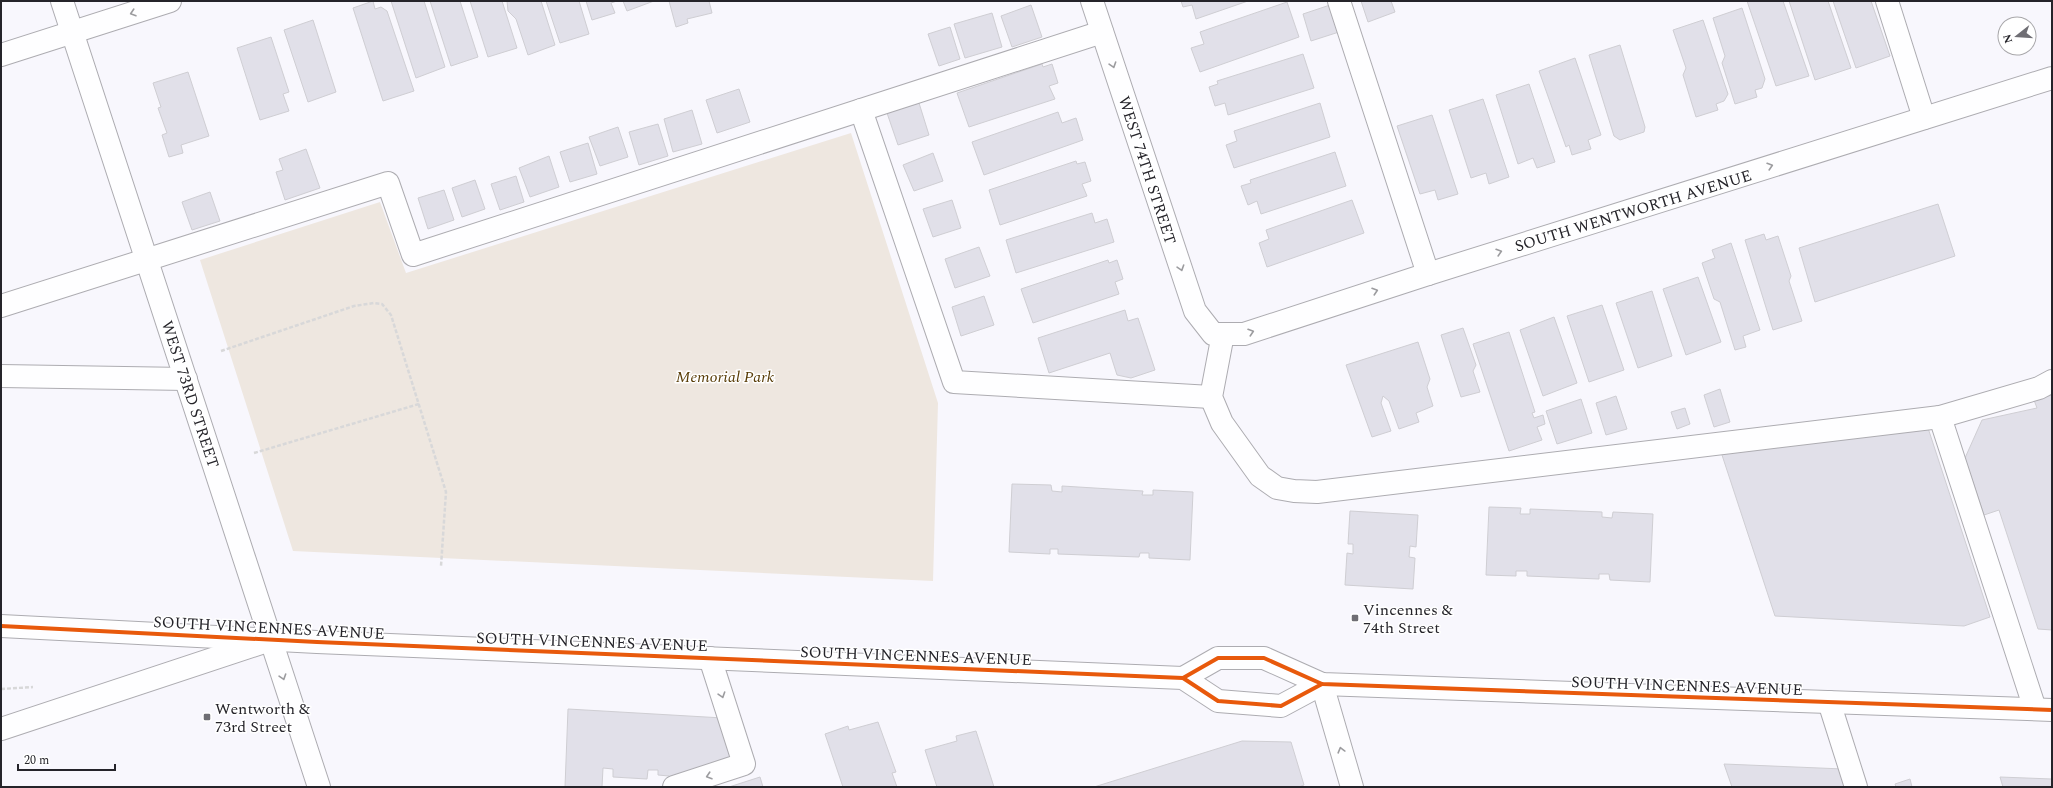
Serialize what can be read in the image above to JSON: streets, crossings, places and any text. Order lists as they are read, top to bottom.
{
  "streets": {
    "street": [
      "WEST 74TH STREET",
      "SOUTH WENTWORTH AVENUE",
      "WEST 73RD STREET",
      "SOUTH VINCENNES AVENUE"
    ]
  },
  "crossings": [
    ["WEST 74TH STREET", "SOUTH WENTWORTH AVENUE"],
    ["WEST 73RD STREET", "SOUTH VINCENNES AVENUE"]
  ],
  "one_way": ["WEST 74TH STREET", "SOUTH WENTWORTH AVENUE"],
  "parks": ["Memorial Park"],
  "places": {
    "transit": ["Vincennes & 74th Street", "Wentworth & 73rd Street"]
  },
  "scale_bar": "20 m",
  "north": "left"
}
